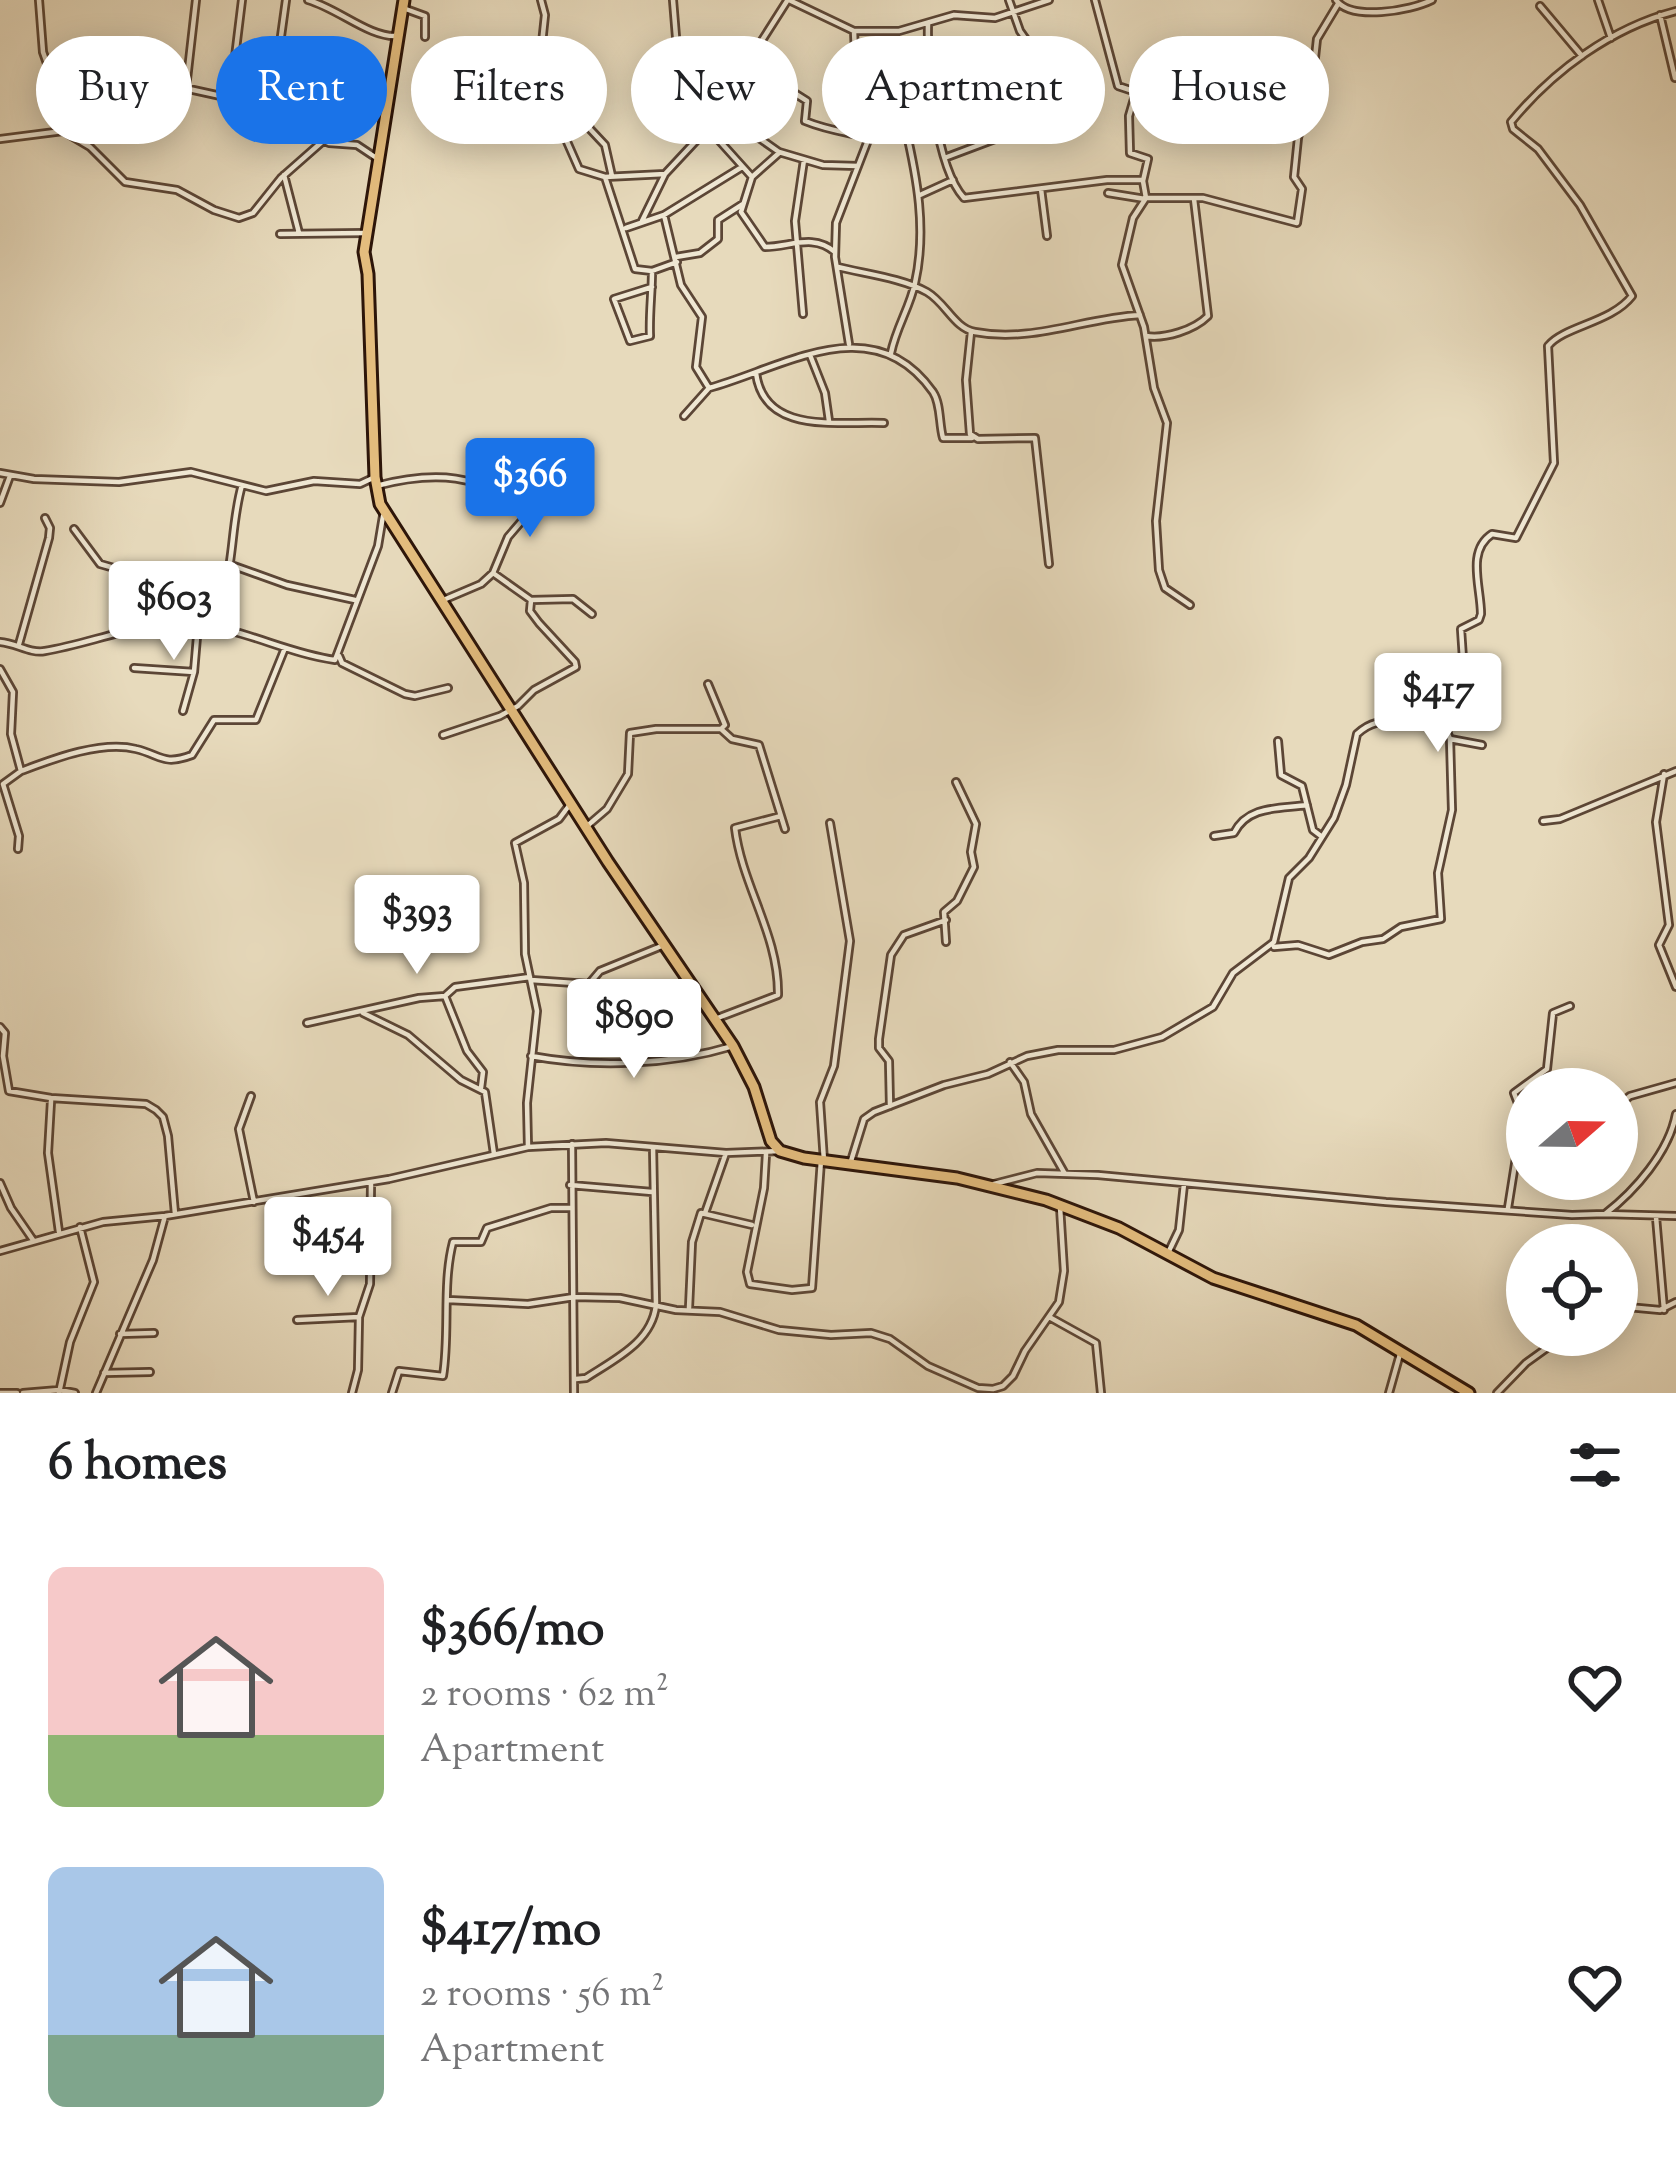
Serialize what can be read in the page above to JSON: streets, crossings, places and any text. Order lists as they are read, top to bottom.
{
  "north": "right",
  "page": {
    "chip": [
      "Buy",
      "Rent",
      "Filters",
      "New",
      "Apartment",
      "House"
    ],
    "price": [
      "$366",
      "$603",
      "$417",
      "$393",
      "$890",
      "$454"
    ],
    "heading": "6 homes",
    "list": [
      {
        "name": "$366/mo",
        "note": "2 rooms · 62 m² · Apartment"
      },
      {
        "name": "$417/mo",
        "note": "2 rooms · 56 m² · Apartment"
      }
    ]
  }
}
